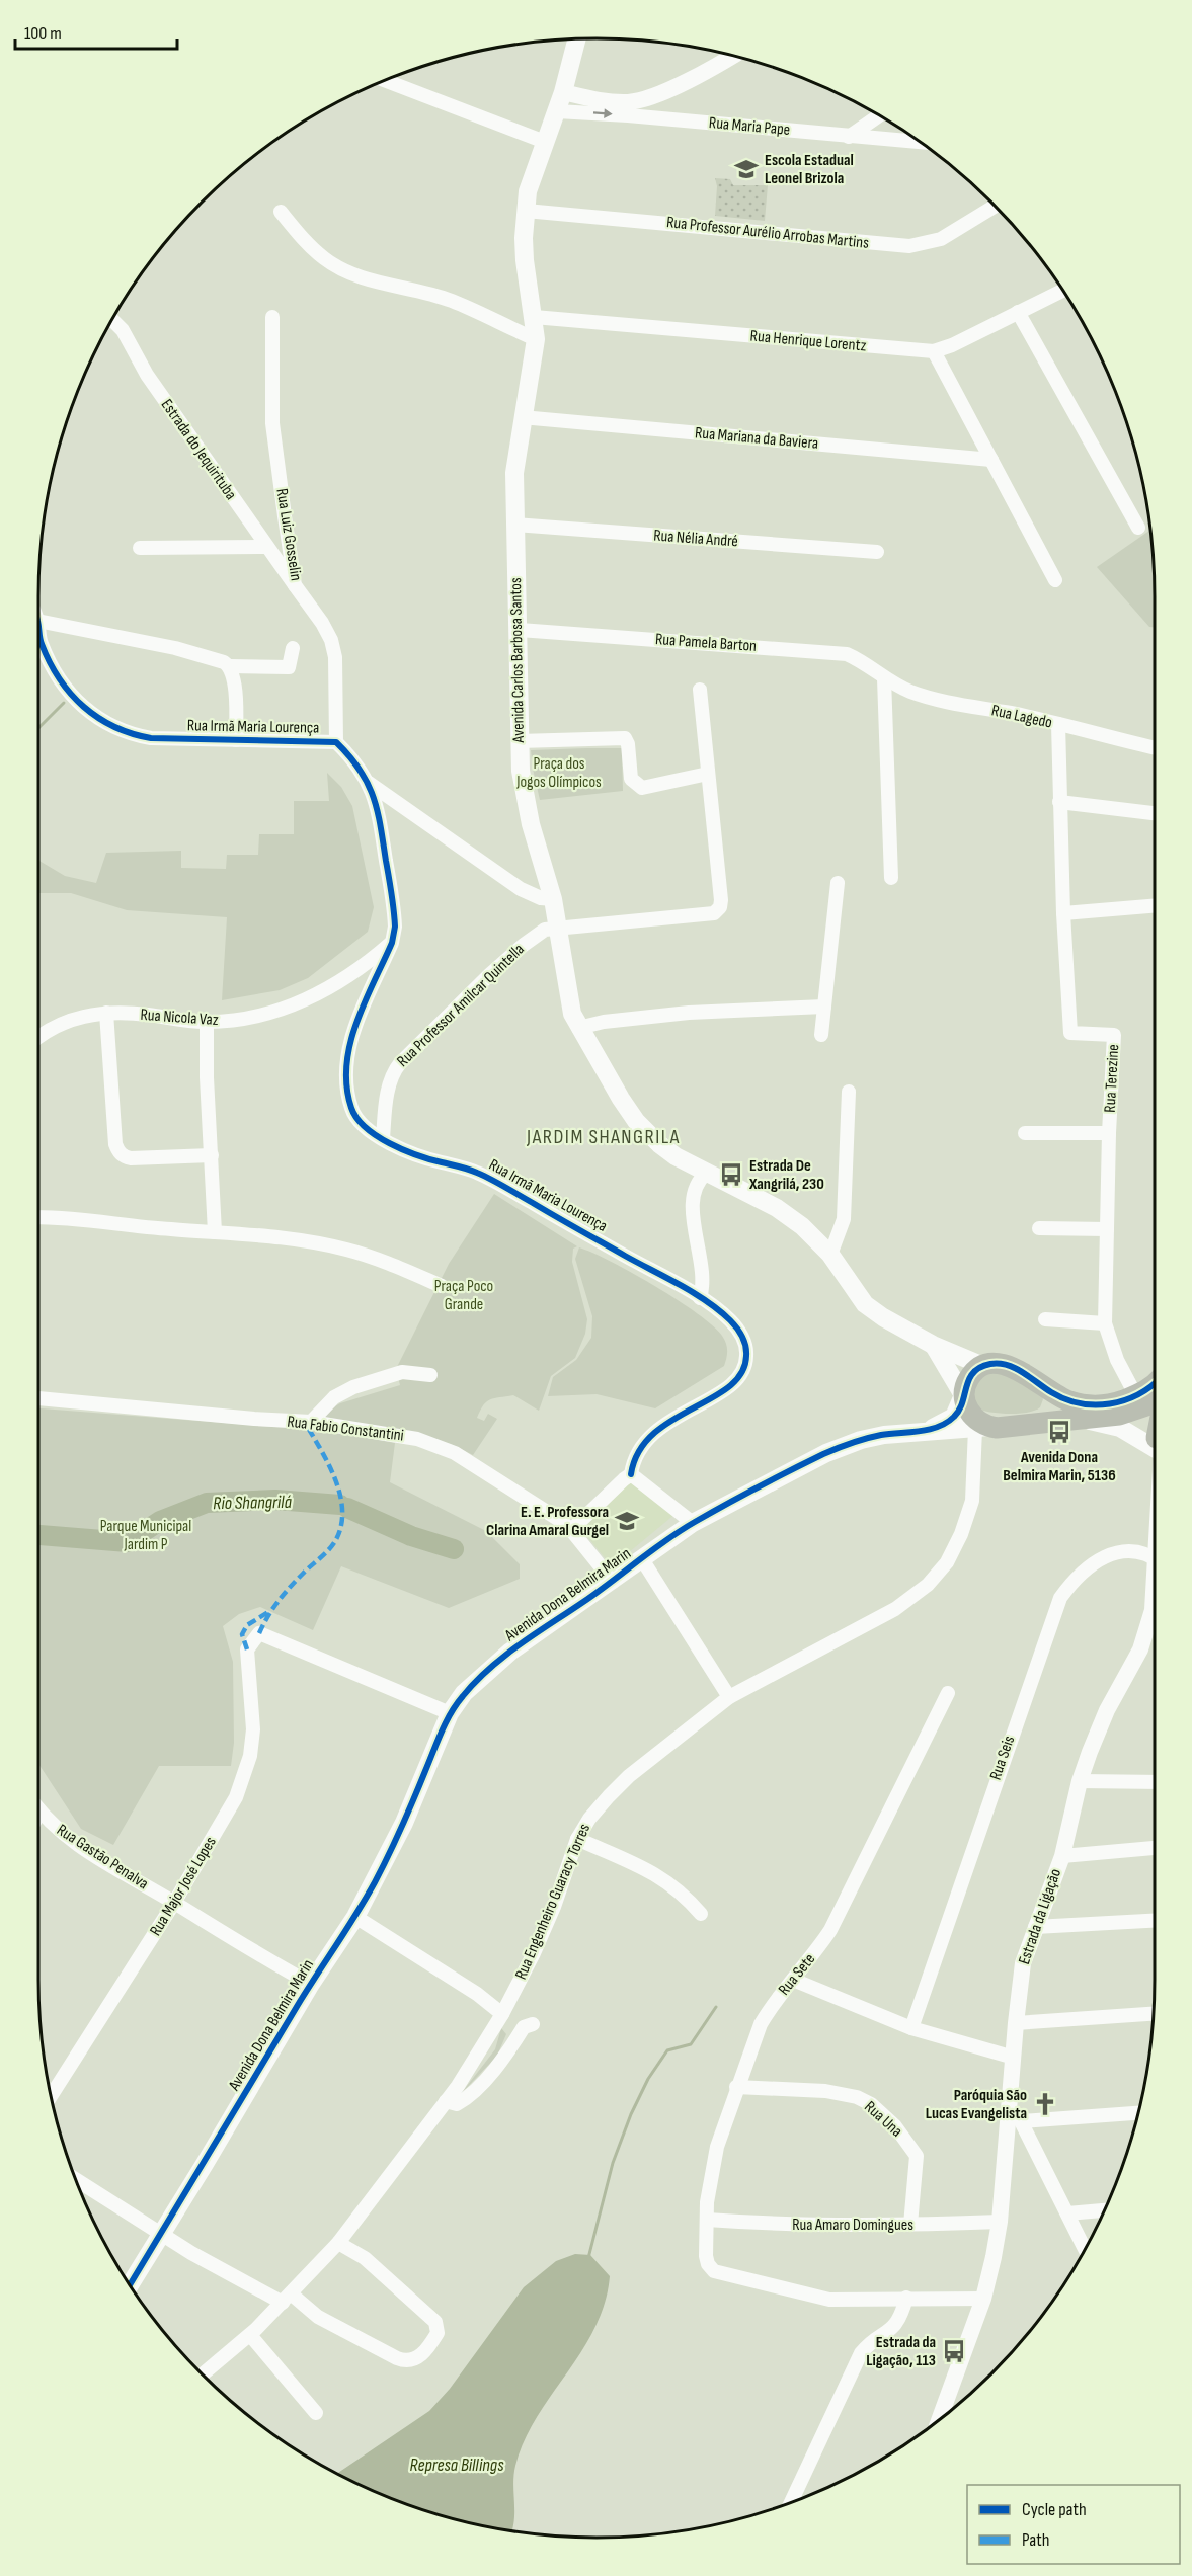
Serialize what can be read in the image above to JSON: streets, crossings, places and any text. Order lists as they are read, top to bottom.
{
  "streets": {
    "main road": ["Avenida Carlos Barbosa Santos", "Avenida Dona Belmira Marin"],
    "street": [
      "Rua Maria Pape",
      "Rua Professor Aurélio Arrobas Martins",
      "Rua Henrique Lorentz",
      "Rua Mariana da Baviera",
      "Estrada do Jequirituba",
      "Rua Luiz Gosselin",
      "Rua Nélia André",
      "Rua Pamela Barton",
      "Rua Lagedo",
      "Rua Irmã Maria Lourença",
      "Rua Professor Amilcar Quintella",
      "Rua Nicola Vaz",
      "Rua Terezine",
      "Rua Fabio Constantini",
      "Rua Seis",
      "Rua Gastão Penalva",
      "Rua Major José Lopes",
      "Rua Engenheiro Guaracy Torres",
      "Estrada da Ligação",
      "Rua Sete",
      "Rua Una",
      "Rua Amaro Domingues"
    ]
  },
  "crossings": [
    ["Rua Maria Pape", "Avenida Carlos Barbosa Santos"],
    ["Rua Professor Aurélio Arrobas Martins", "Avenida Carlos Barbosa Santos"],
    ["Rua Henrique Lorentz", "Avenida Carlos Barbosa Santos"],
    ["Rua Mariana da Baviera", "Avenida Carlos Barbosa Santos"],
    ["Estrada do Jequirituba", "Rua Luiz Gosselin"],
    ["Rua Luiz Gosselin", "Rua Irmã Maria Lourença"],
    ["Rua Nélia André", "Avenida Carlos Barbosa Santos"],
    ["Rua Pamela Barton", "Avenida Carlos Barbosa Santos"],
    ["Rua Pamela Barton", "Rua Lagedo"],
    ["Avenida Carlos Barbosa Santos", "Rua Professor Amilcar Quintella"],
    ["Avenida Carlos Barbosa Santos", "Avenida Dona Belmira Marin"],
    ["Avenida Carlos Barbosa Santos", "Rua Engenheiro Guaracy Torres"],
    ["Rua Lagedo", "Rua Terezine"],
    ["Rua Irmã Maria Lourença", "Rua Professor Amilcar Quintella"],
    ["Rua Irmã Maria Lourença", "Rua Nicola Vaz"],
    ["Rua Terezine", "Avenida Dona Belmira Marin"],
    ["Rua Fabio Constantini", "Avenida Dona Belmira Marin"],
    ["Avenida Dona Belmira Marin", "Rua Gastão Penalva"],
    ["Avenida Dona Belmira Marin", "Rua Major José Lopes"],
    ["Avenida Dona Belmira Marin", "Rua Engenheiro Guaracy Torres"],
    ["Rua Gastão Penalva", "Rua Major José Lopes"],
    ["Estrada da Ligação", "Rua Amaro Domingues"],
    ["Rua Sete", "Rua Una"],
    ["Rua Sete", "Rua Amaro Domingues"],
    ["Rua Una", "Rua Amaro Domingues"]
  ],
  "districts": ["JARDIM SHANGRILA"],
  "water": ["Rio Shangrilá", "Represa Billings"],
  "parks": ["Praça dos Jogos Olímpicos", "Praça Poco Grande", "Parque Municipal Jardim P"],
  "places": {
    "school or university": ["Escola Estadual Leonel Brizola", "E. E. Professora Clarina Amaral Gurgel"],
    "bus stop": ["Estrada De Xangrilá, 230", "Avenida Dona Belmira Marin, 5136", "Estrada da Ligação, 113"],
    "church": ["Paróquia São Lucas Evangelista"]
  },
  "legend": ["Cycle path", "Path"],
  "scale_bar": "100 m"
}
